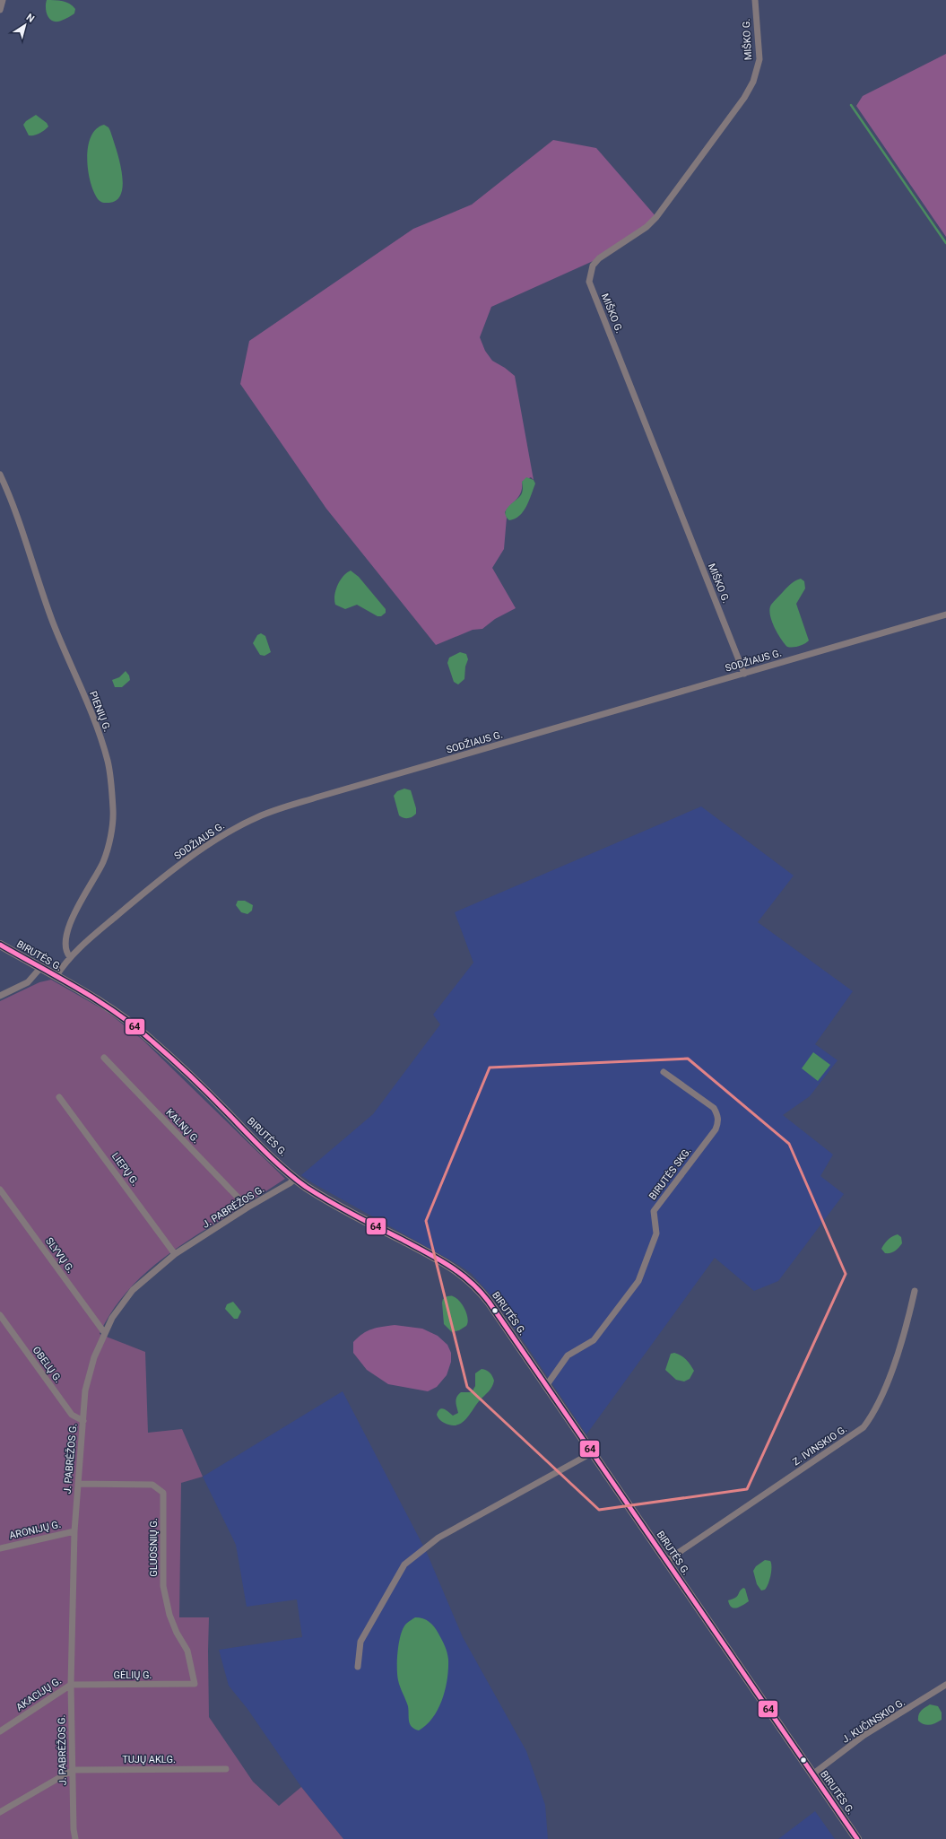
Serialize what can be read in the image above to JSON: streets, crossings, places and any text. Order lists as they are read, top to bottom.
{
  "streets": {
    "main road": ["BIRUTĖS G."],
    "street": [
      "MIŠKO G.",
      "SODŽIAUS G.",
      "PIENIŲ G.",
      "KALNŲ G.",
      "LIEPŲ G.",
      "BIRUTĖS SKG.",
      "J. PABRĖŽOS G.",
      "SLYVŲ G.",
      "OBELŲ G.",
      "Z. IVINSKIO G.",
      "ARONIJŲ G.",
      "GLUOSNIŲ G.",
      "GĖLIŲ G.",
      "AKACIJŲ G.",
      "J. KUČINSKIO G.",
      "TUJŲ AKLG."
    ]
  },
  "crossings": [
    ["MIŠKO G.", "SODŽIAUS G."],
    ["SODŽIAUS G.", "PIENIŲ G."],
    ["SODŽIAUS G.", "BIRUTĖS G."],
    ["BIRUTĖS G.", "BIRUTĖS SKG."],
    ["BIRUTĖS G.", "J. PABRĖŽOS G."],
    ["BIRUTĖS G.", "Z. IVINSKIO G."],
    ["BIRUTĖS G.", "J. KUČINSKIO G."],
    ["KALNŲ G.", "J. PABRĖŽOS G."],
    ["LIEPŲ G.", "J. PABRĖŽOS G."],
    ["J. PABRĖŽOS G.", "SLYVŲ G."],
    ["J. PABRĖŽOS G.", "OBELŲ G."],
    ["J. PABRĖŽOS G.", "ARONIJŲ G."],
    ["J. PABRĖŽOS G.", "GLUOSNIŲ G."],
    ["J. PABRĖŽOS G.", "GĖLIŲ G."],
    ["J. PABRĖŽOS G.", "AKACIJŲ G."],
    ["J. PABRĖŽOS G.", "TUJŲ AKLG."],
    ["GLUOSNIŲ G.", "GĖLIŲ G."],
    ["GĖLIŲ G.", "AKACIJŲ G."]
  ],
  "lines": ["transit line 64"],
  "north": "top right"
}
